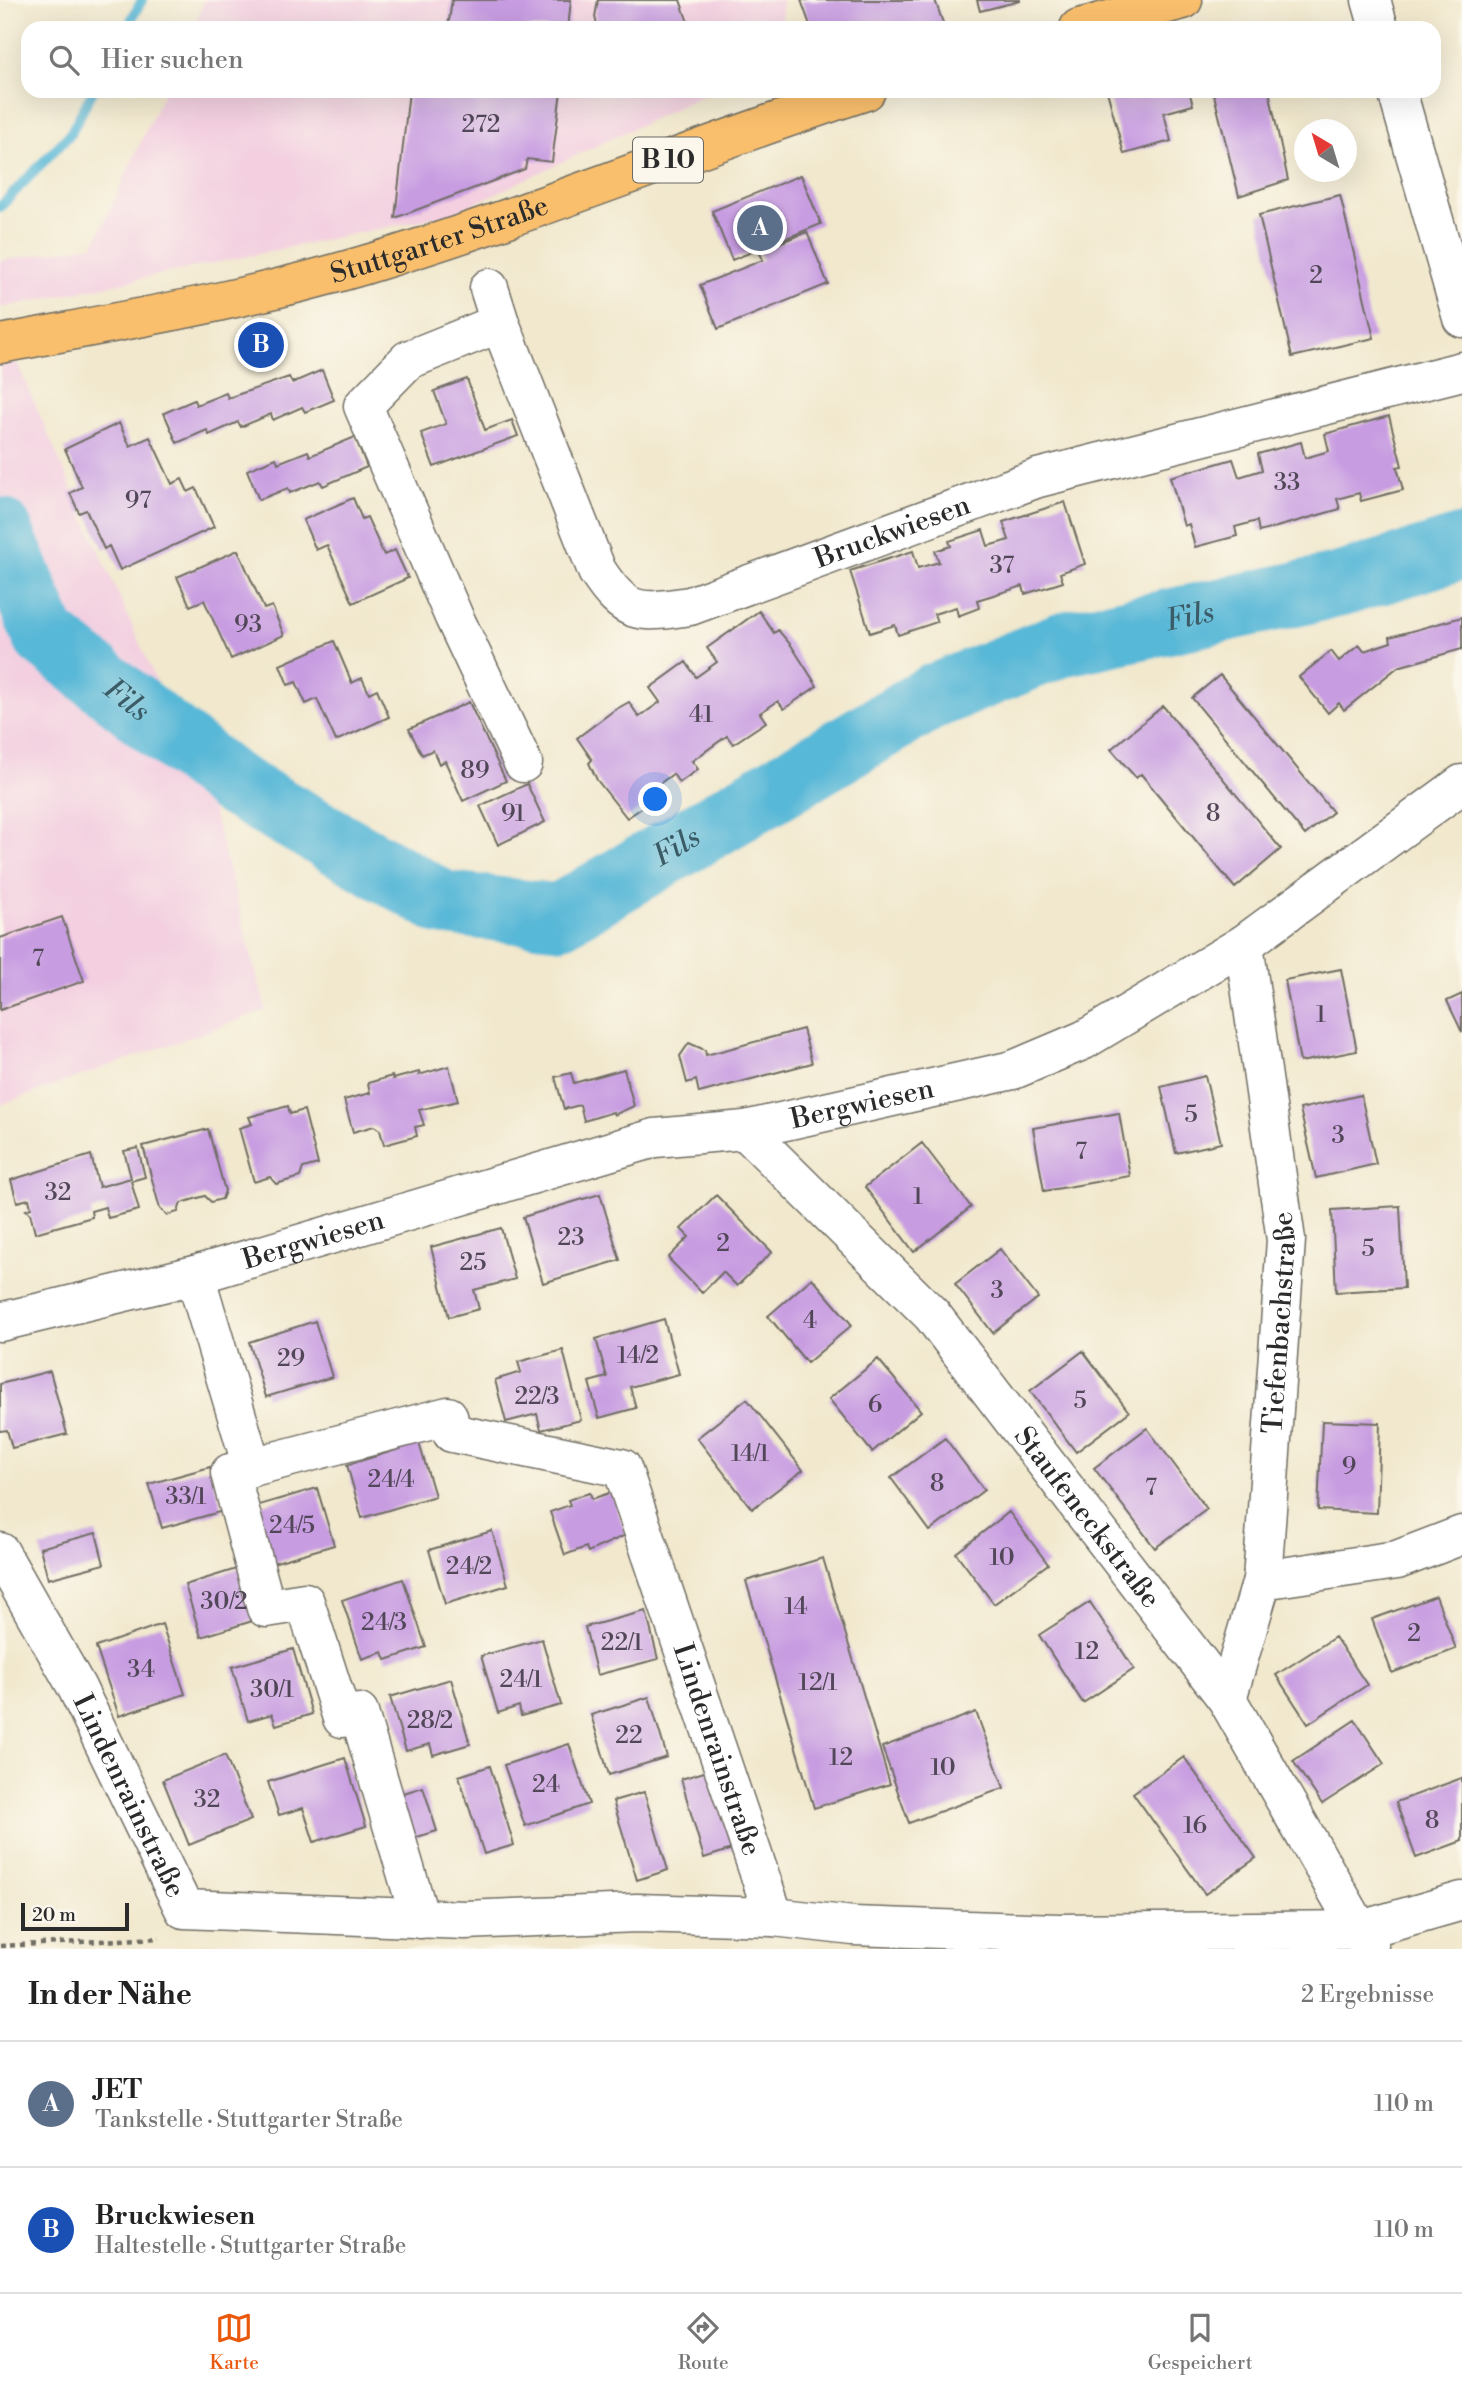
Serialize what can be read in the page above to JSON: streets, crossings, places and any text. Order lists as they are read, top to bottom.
{
  "streets": {
    "main road": ["B 10", "Stuttgarter Straße"],
    "street": [
      "Bruckwiesen",
      "Bergwiesen",
      "Tiefenbachstraße",
      "Staufeneckstraße",
      "Lindenrainstraße"
    ]
  },
  "crossings": [
    ["Bergwiesen", "Tiefenbachstraße"],
    ["Bergwiesen", "Staufeneckstraße"],
    ["Tiefenbachstraße", "Staufeneckstraße"],
    ["Staufeneckstraße", "Lindenrainstraße"]
  ],
  "water": ["Fils"],
  "house_numbers": [
    "272",
    "2",
    "33",
    "97",
    "37",
    "93",
    "41",
    "89",
    "91",
    "8",
    "7",
    "1",
    "5",
    "3",
    "7",
    "32",
    "1",
    "23",
    "2",
    "5",
    "25",
    "3",
    "4",
    "14/2",
    "29",
    "22/3",
    "5",
    "6",
    "14/1",
    "9",
    "24/4",
    "8",
    "7",
    "33/1",
    "24/5",
    "10",
    "24/2",
    "30/2",
    "14",
    "24/3",
    "2",
    "22/1",
    "12",
    "34",
    "24/1",
    "12/1",
    "30/1",
    "28/2",
    "22",
    "12",
    "10",
    "24",
    "32",
    "8",
    "16"
  ],
  "scale_bar": "20 m",
  "north": "top left",
  "page": {
    "search": "Hier suchen",
    "pins": ["A", "B"],
    "scale": "20 m",
    "heading": ["In der Nähe", "2 Ergebnisse"],
    "list": [
      {
        "mark": "A",
        "name": "JET",
        "note": "Tankstelle · Stuttgarter Straße",
        "value": "110 m"
      },
      {
        "mark": "B",
        "name": "Bruckwiesen",
        "note": "Haltestelle · Stuttgarter Straße",
        "value": "110 m"
      }
    ],
    "nav": ["Karte", "Route", "Gespeichert"]
  }
}
